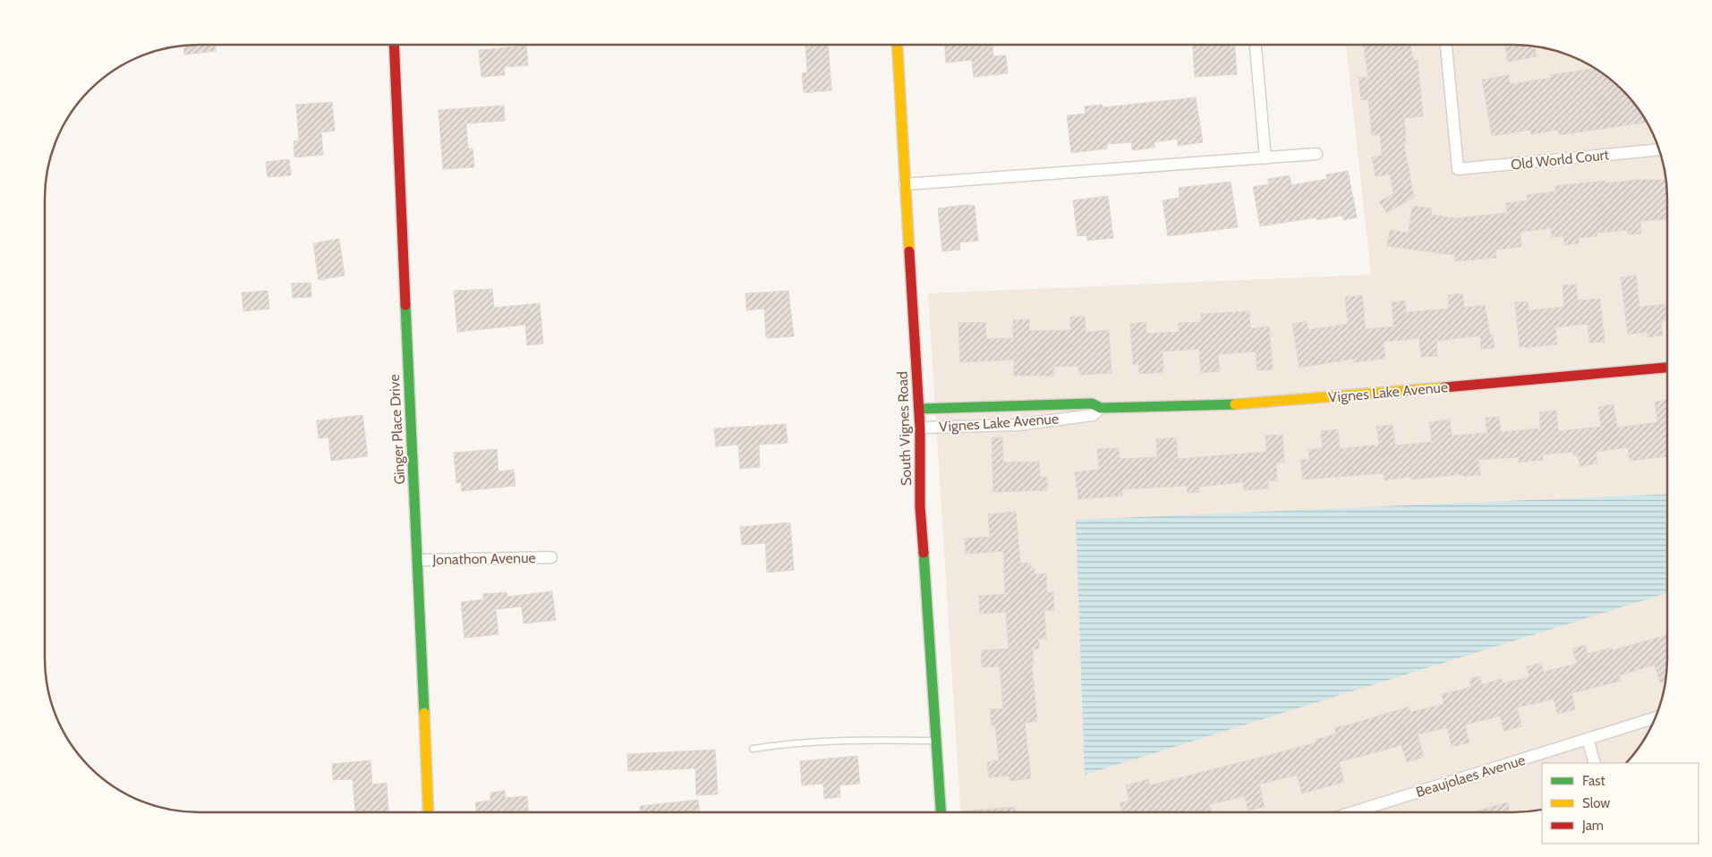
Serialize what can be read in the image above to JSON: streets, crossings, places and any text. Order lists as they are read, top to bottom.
{
  "streets": {
    "street": [
      "Old World Court",
      "Vignes Lake Avenue",
      "South Vignes Road",
      "Ginger Place Drive",
      "Jonathon Avenue",
      "Beaujolaes Avenue"
    ]
  },
  "crossings": [
    ["Vignes Lake Avenue", "South Vignes Road"],
    ["Ginger Place Drive", "Jonathon Avenue"]
  ],
  "legend": ["Fast", "Slow", "Jam"]
}
